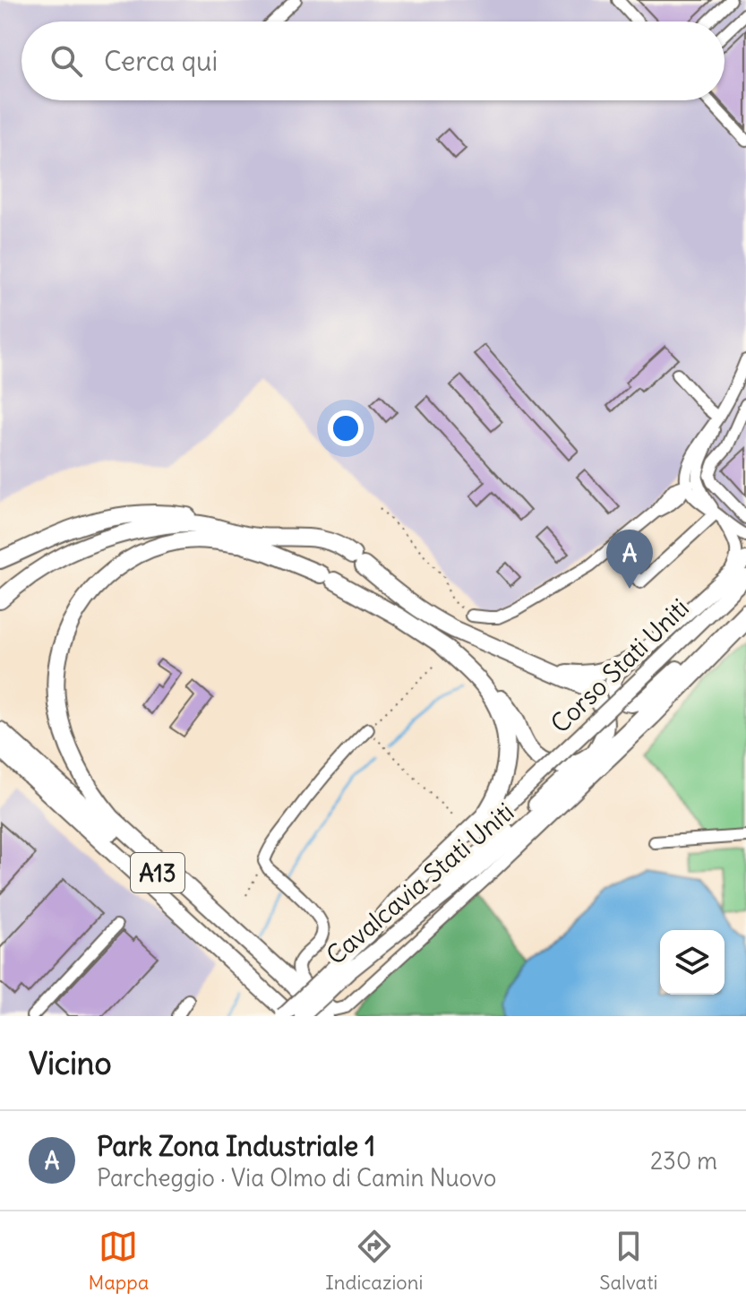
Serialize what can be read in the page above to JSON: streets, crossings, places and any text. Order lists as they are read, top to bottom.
{
  "streets": {
    "highway": ["A13"],
    "main road": ["Corso Stati Uniti", "Cavalcavia Stati Uniti"]
  },
  "crossings": [
    ["Corso Stati Uniti", "Cavalcavia Stati Uniti"]
  ],
  "page": {
    "search": "Cerca qui",
    "pins": "A",
    "heading": "Vicino",
    "list": [
      {
        "mark": "A",
        "name": "Park Zona Industriale 1",
        "note": "Parcheggio · Via Olmo di Camin Nuovo",
        "value": "230 m"
      }
    ],
    "nav": ["Mappa", "Indicazioni", "Salvati"]
  }
}
